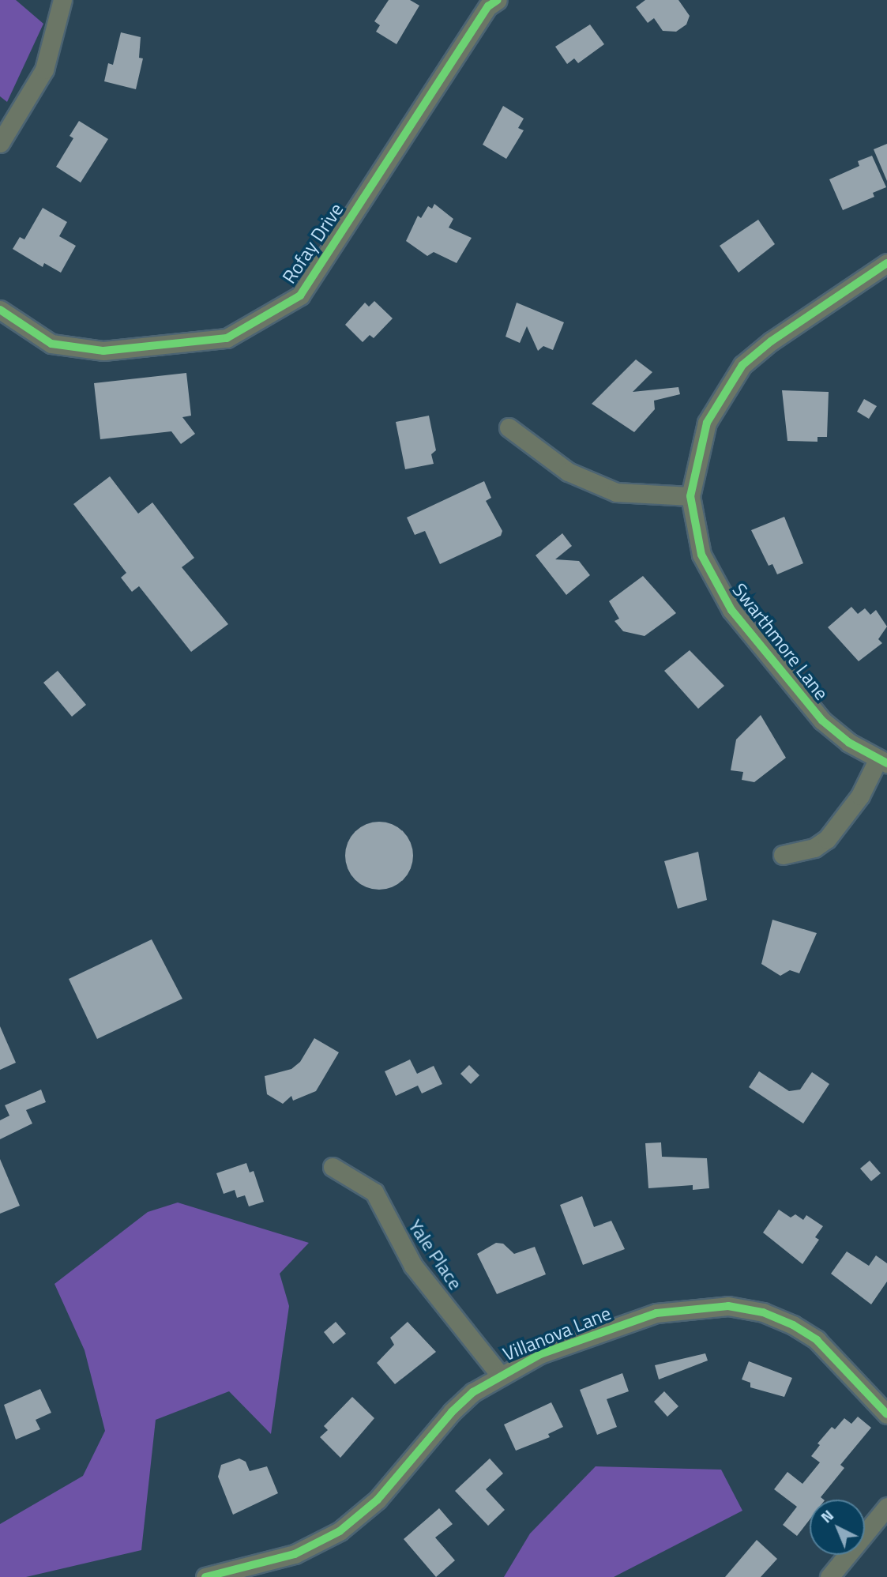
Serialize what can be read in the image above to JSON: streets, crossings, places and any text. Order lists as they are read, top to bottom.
{
  "streets": {
    "street": [
      "Rofay Drive",
      "Swarthmore Lane",
      "Yale Place",
      "Villanova Lane"
    ]
  },
  "crossings": [
    ["Yale Place", "Villanova Lane"]
  ],
  "north": "top left"
}
